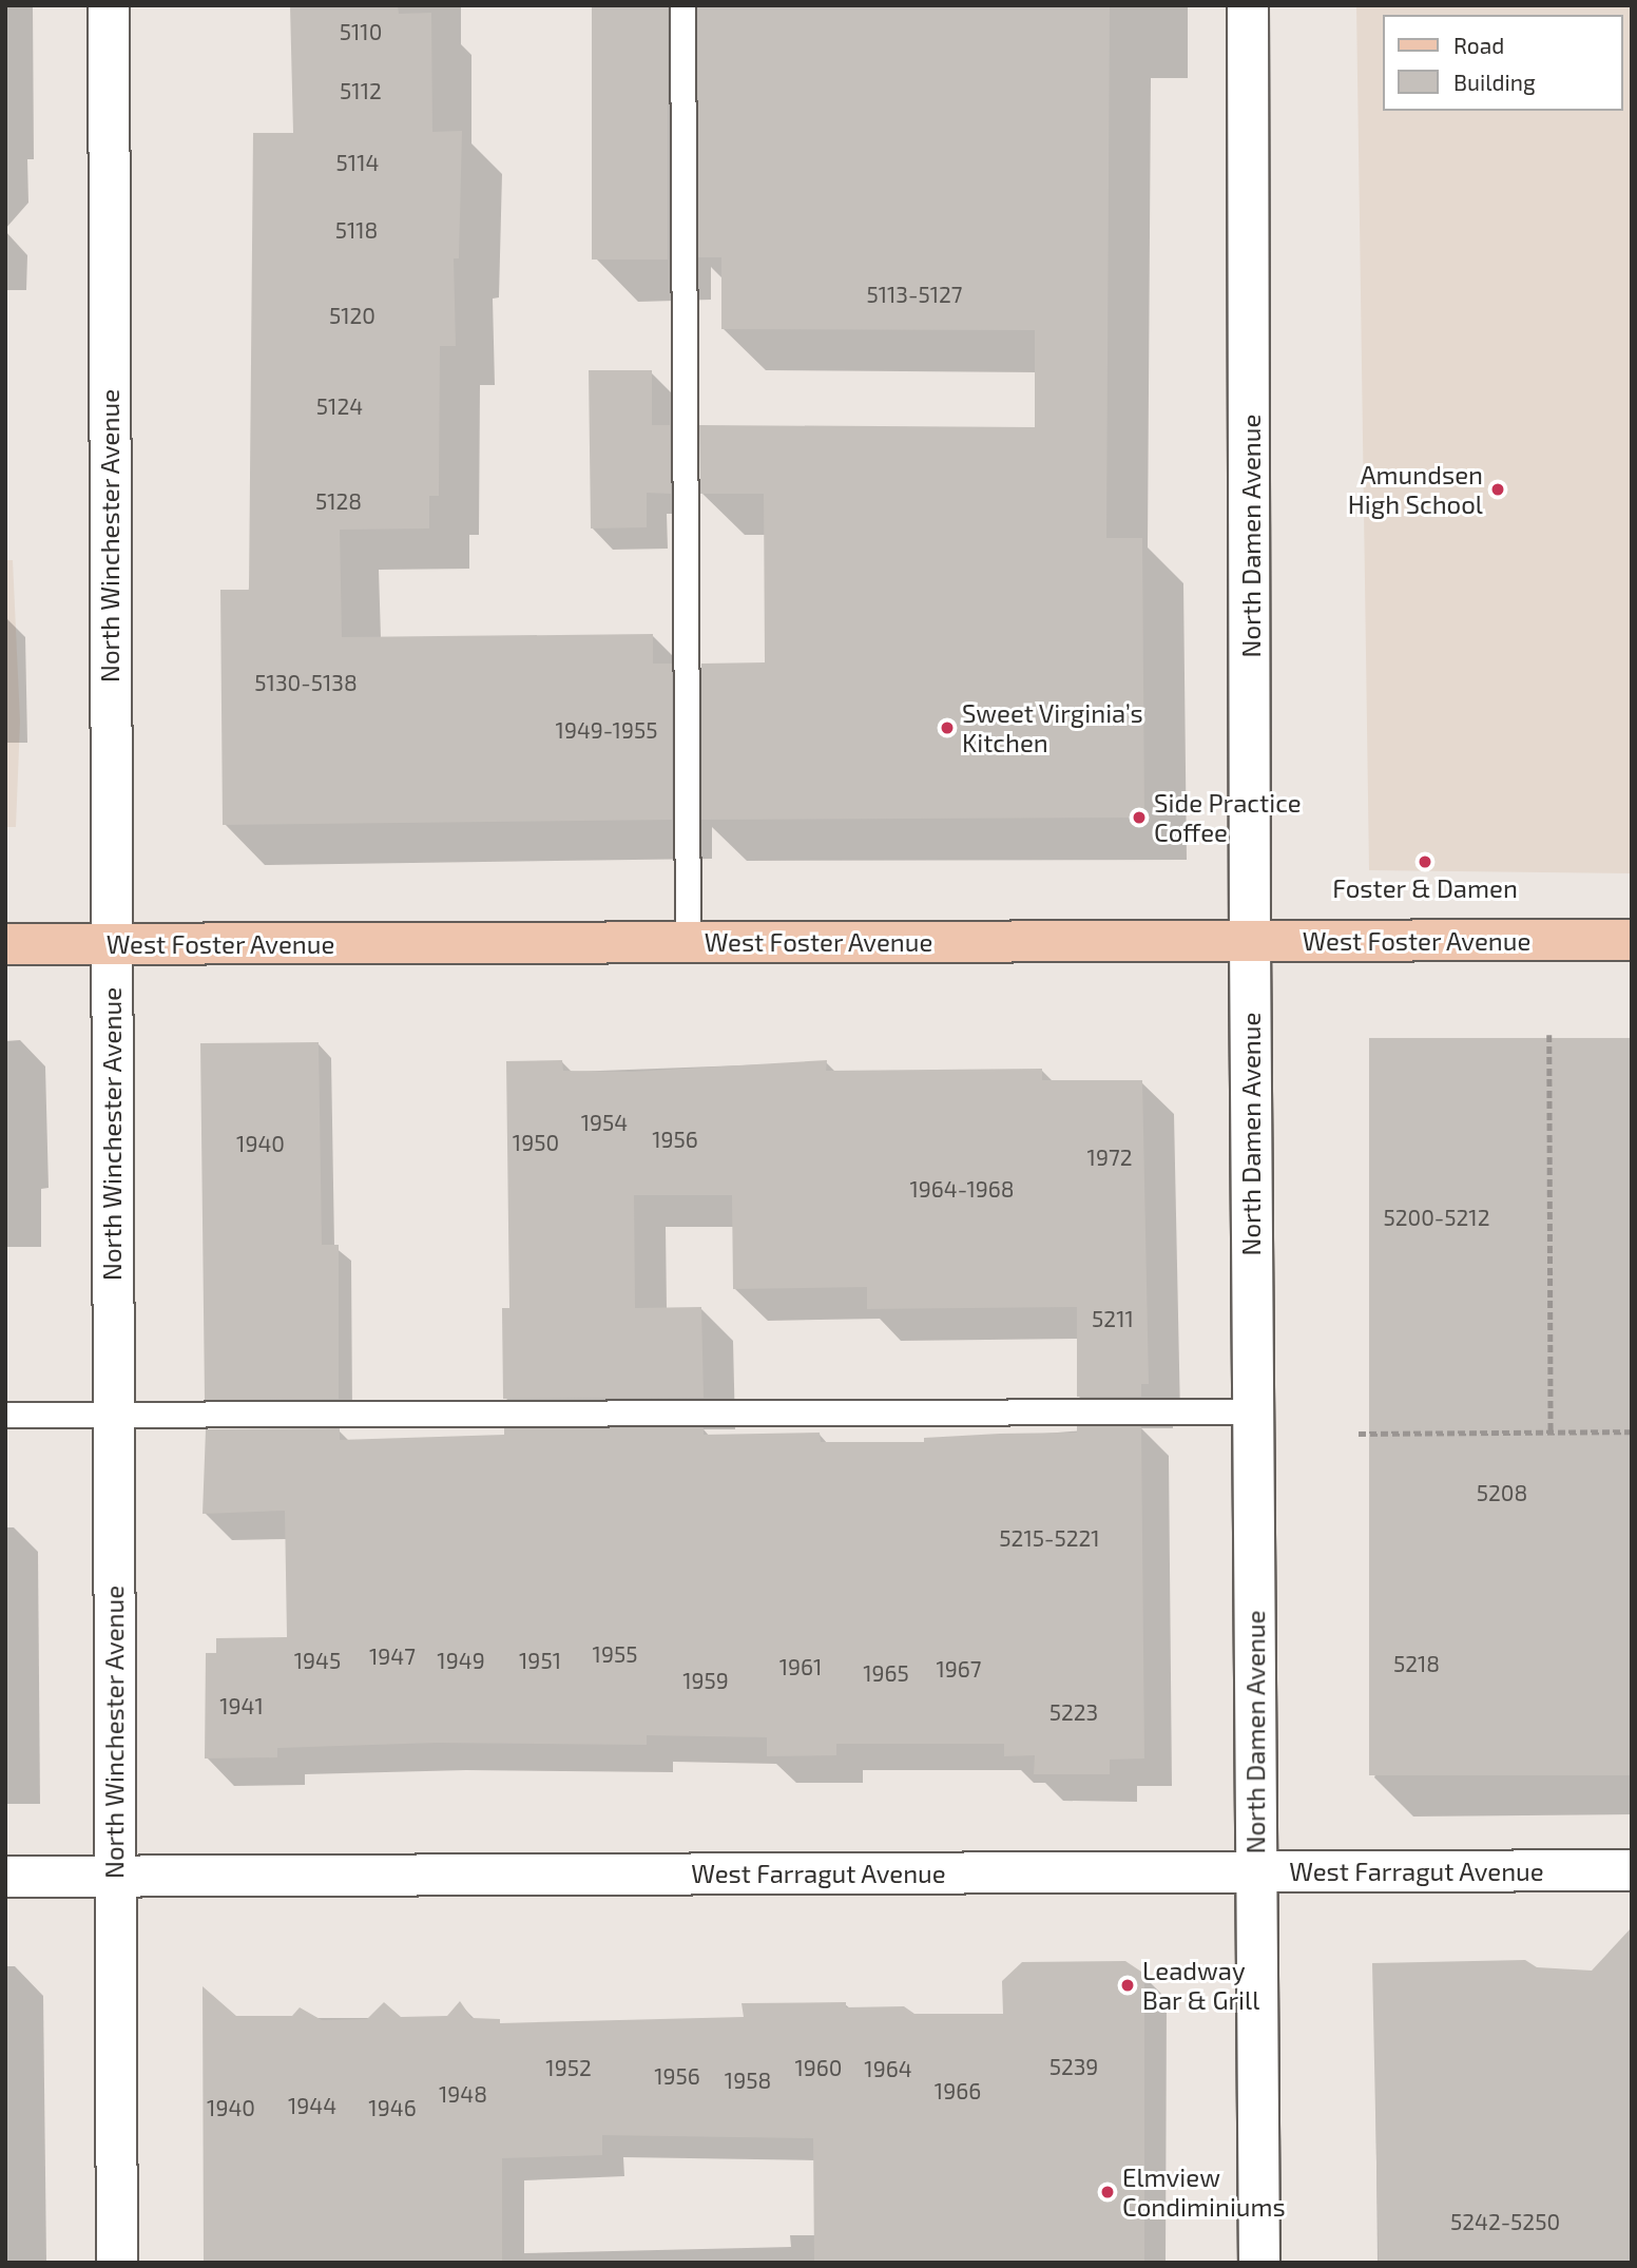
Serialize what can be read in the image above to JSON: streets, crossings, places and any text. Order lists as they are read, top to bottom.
{
  "streets": {
    "main road": ["West Foster Avenue"],
    "street": ["North Winchester Avenue", "North Damen Avenue", "West Farragut Avenue"]
  },
  "crossings": [
    ["North Winchester Avenue", "West Foster Avenue"],
    ["North Winchester Avenue", "West Farragut Avenue"],
    ["North Damen Avenue", "West Foster Avenue"],
    ["North Damen Avenue", "West Farragut Avenue"]
  ],
  "places": [
    "Amundsen High School",
    "Sweet Virginia’s Kitchen",
    "Side Practice Coffee",
    "Foster & Damen",
    "Leadway Bar & Grill",
    "Elmview Condiminiums"
  ],
  "house_numbers": [
    "5110",
    "5112",
    "5114",
    "5118",
    "5113-5127",
    "5120",
    "5124",
    "5128",
    "5130-5138",
    "1949-1955",
    "1954",
    "1956",
    "1950",
    "1940",
    "1972",
    "1964-1968",
    "5200-5212",
    "5211",
    "5208",
    "5215-5221",
    "1955",
    "1947",
    "1945",
    "1949",
    "1951",
    "5218",
    "1961",
    "1967",
    "1965",
    "1959",
    "1941",
    "5223",
    "5239",
    "1952",
    "1960",
    "1964",
    "1956",
    "1958",
    "1966",
    "1948",
    "1944",
    "1940",
    "1946",
    "5242-5250"
  ],
  "legend": ["Road", "Building"]
}
